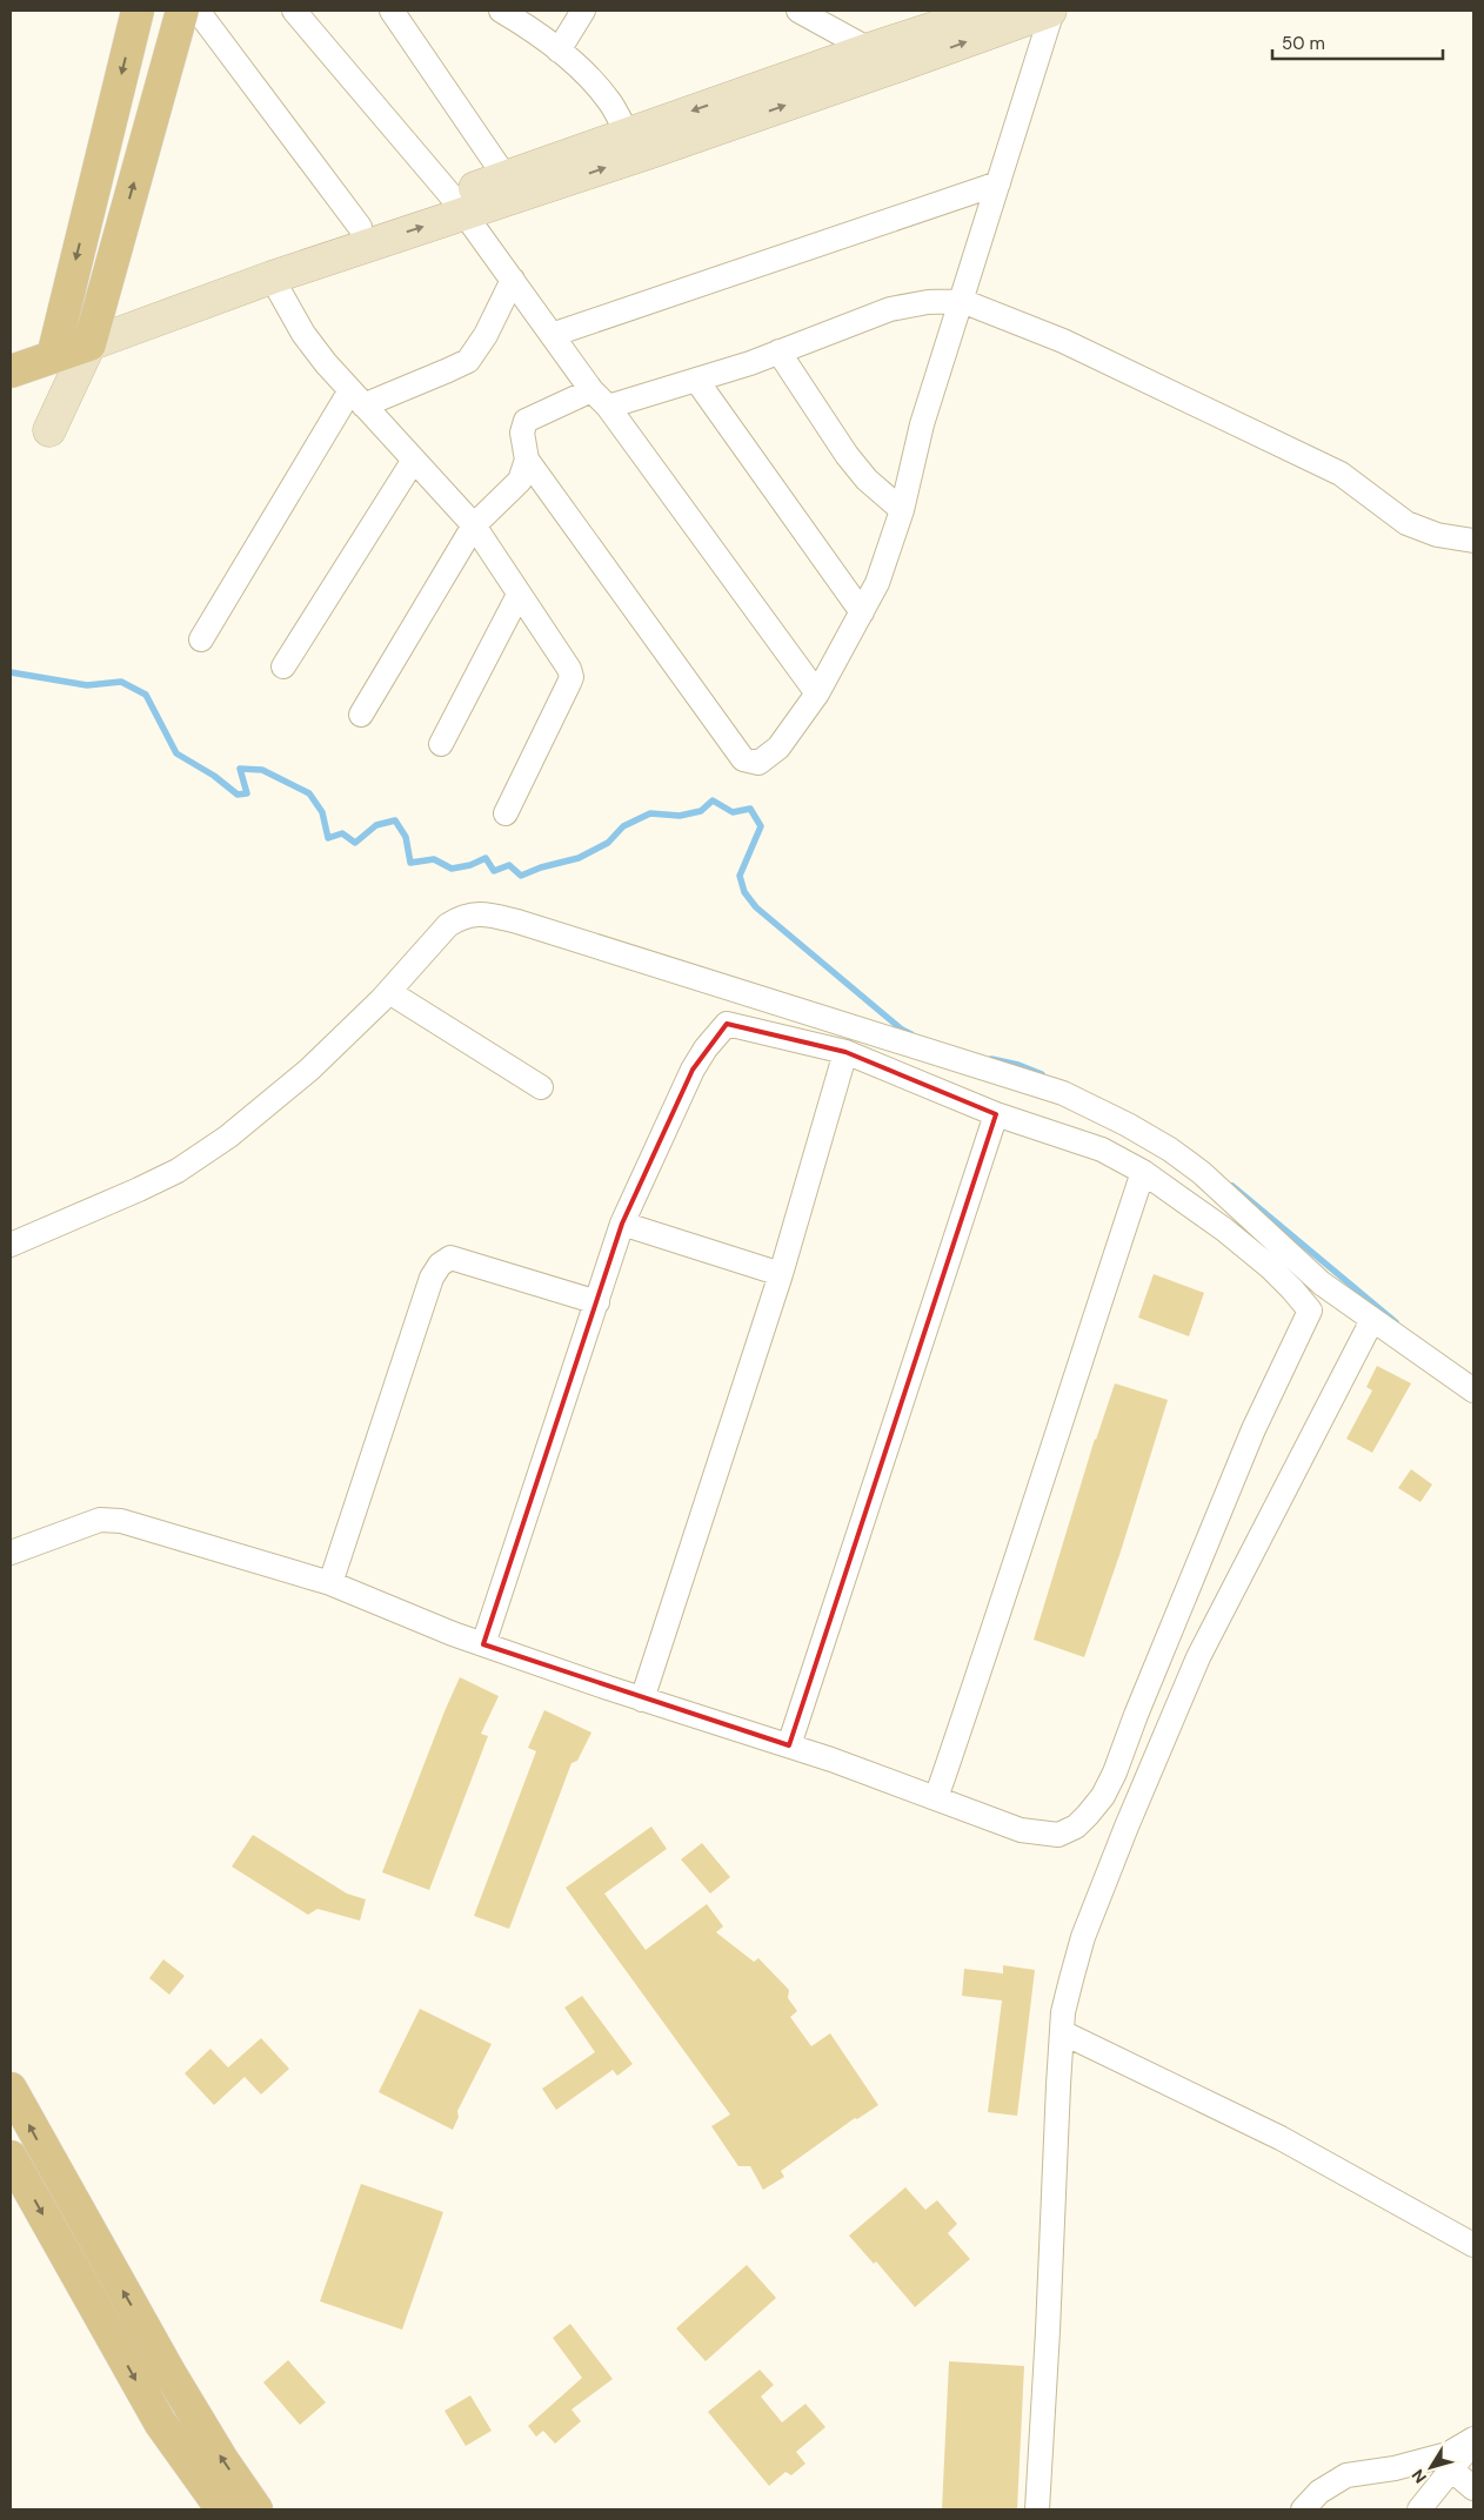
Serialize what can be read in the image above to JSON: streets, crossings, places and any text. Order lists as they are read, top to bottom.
{
  "scale_bar": "50 m",
  "north": "bottom left"
}
